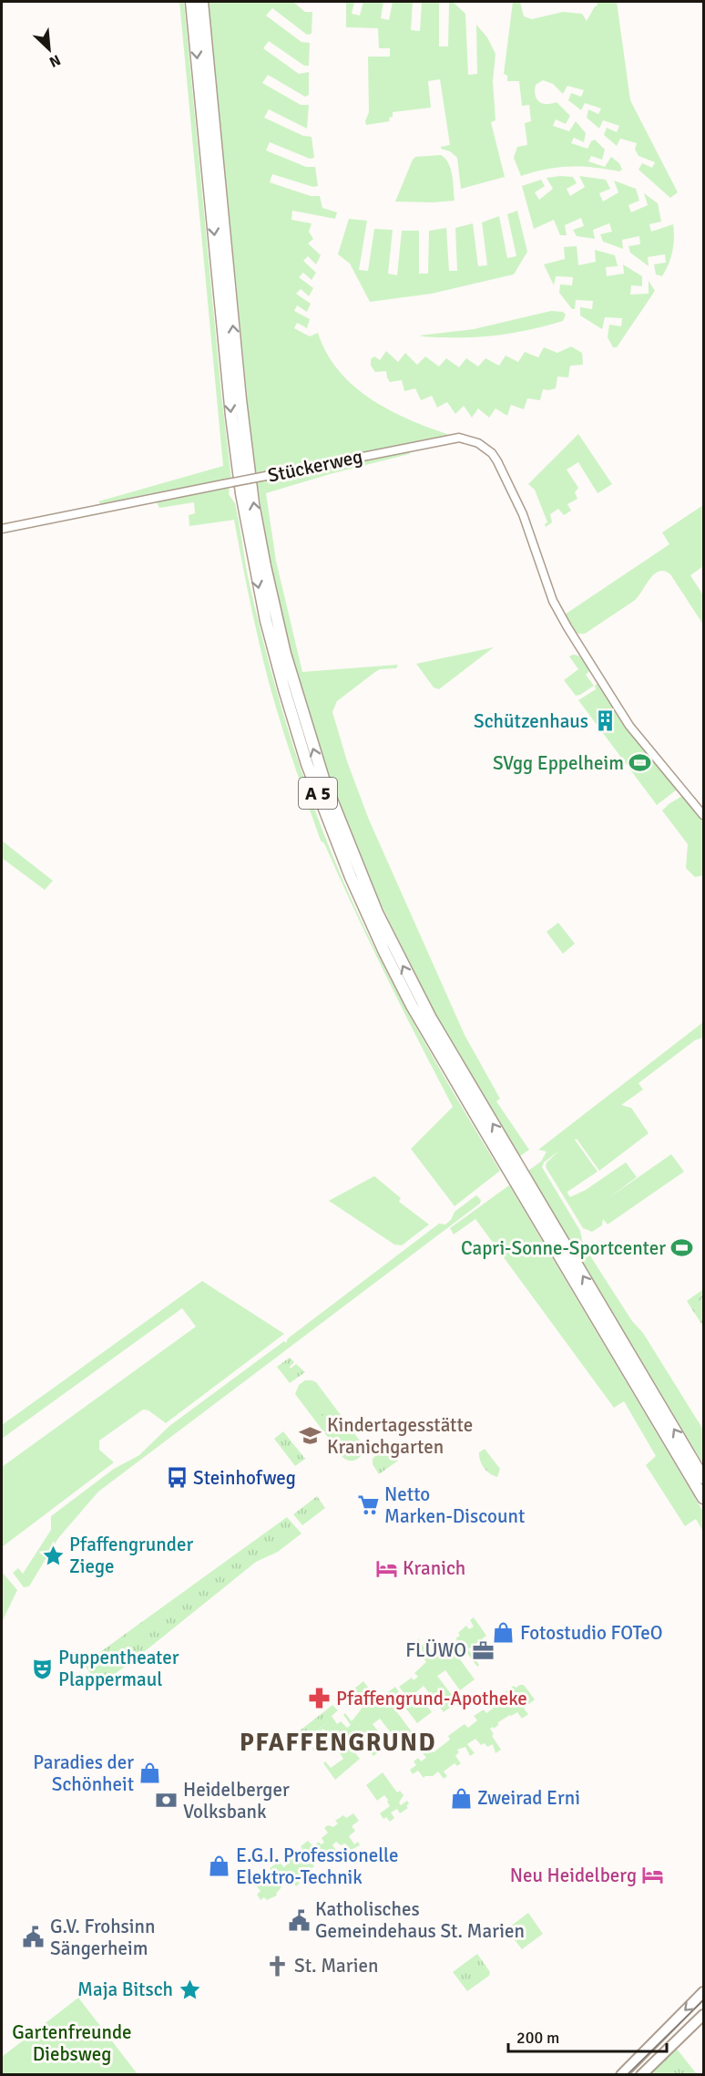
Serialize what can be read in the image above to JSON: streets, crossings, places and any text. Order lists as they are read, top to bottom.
{
  "streets": {
    "highway": ["A 5"],
    "street": ["Stückerweg"]
  },
  "districts": ["PFAFFENGRUND"],
  "parks": ["Gartenfreunde Diebsweg"],
  "places": {
    "building": ["Schützenhaus"],
    "sports": ["SVgg Eppelheim", "Capri-Sonne-Sportcenter"],
    "school or university": ["Kindertagesstätte Kranichgarten"],
    "bus stop": ["Steinhofweg"],
    "supermarket": ["Netto Marken-Discount"],
    "place": ["Pfaffengrunder Ziege", "Maja Bitsch"],
    "hotel": ["Kranich", "Neu Heidelberg"],
    "shop": [
      "Fotostudio FOTeO",
      "Paradies der Schönheit",
      "Zweirad Erni",
      "E.G.I. Professionelle Elektro-Technik"
    ],
    "office": ["FLÜWO"],
    "theatre": ["Puppentheater Plappermaul"],
    "pharmacy": ["Pfaffengrund-Apotheke"],
    "bank": ["Heidelberger Volksbank"],
    "public building": ["Katholisches Gemeindehaus St. Marien", "G.V. Frohsinn Sängerheim"],
    "church": ["St. Marien"]
  },
  "scale_bar": "200 m",
  "north": "bottom right"
}
